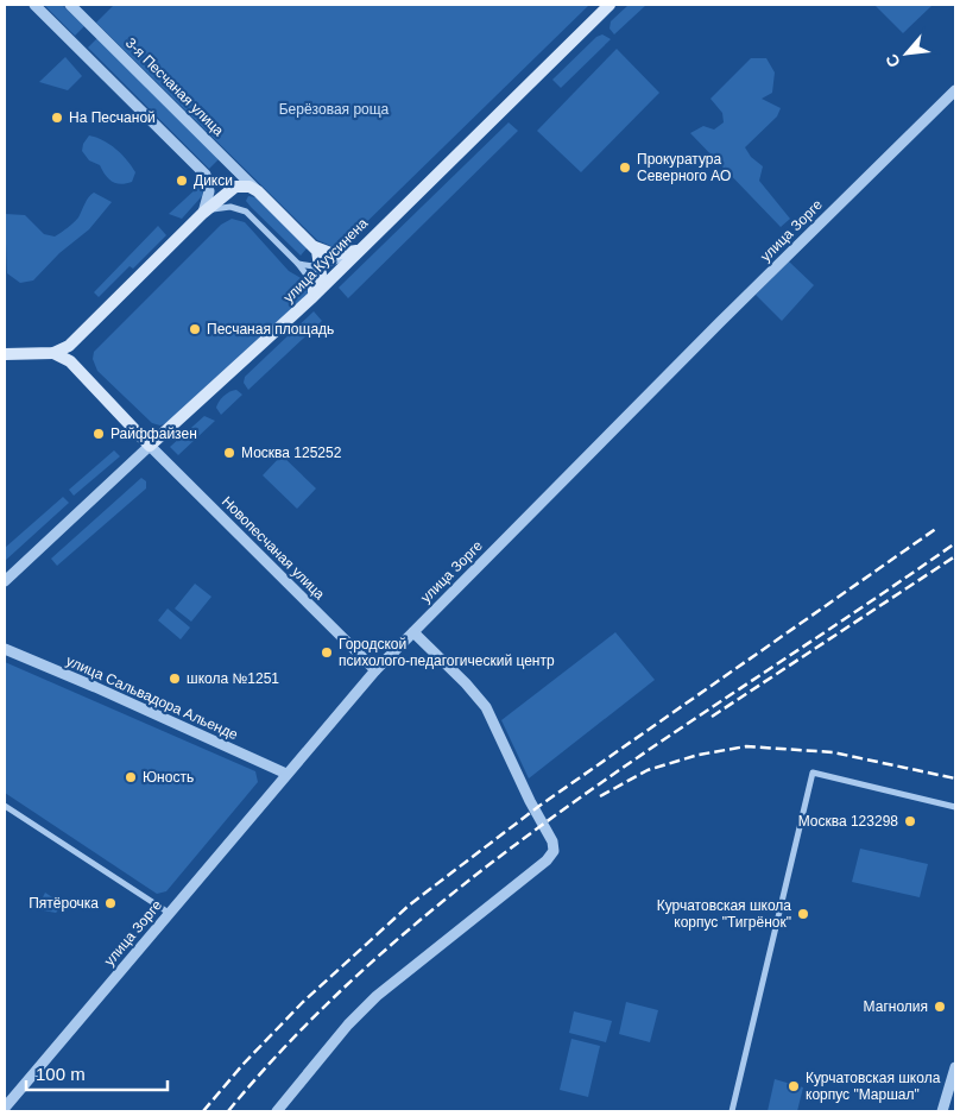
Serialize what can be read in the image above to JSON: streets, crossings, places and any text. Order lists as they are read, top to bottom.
{
  "streets": {
    "main road": ["улица Куусинена"],
    "street": [
      "3-я Песчаная улица",
      "улица Зорге",
      "Новопесчаная улица",
      "улица Сальвадора Альенде"
    ]
  },
  "crossings": [
    ["улица Зорге", "Новопесчаная улица"],
    ["улица Зорге", "улица Сальвадора Альенде"],
    ["улица Куусинена", "Новопесчаная улица"]
  ],
  "parks": ["Берёзовая роща"],
  "places": [
    "На Песчаной",
    "Прокуратура Северного АО",
    "Дикси",
    "Песчаная площадь",
    "Райффайзен",
    "Москва 125252",
    "Городской психолого-педагогический центр",
    "школа №1251",
    "Юность",
    "Москва 123298",
    "Пятёрочка",
    "Курчатовская школа корпус \"Тигрёнок\"",
    "Магнолия",
    "Курчатовская школа корпус \"Маршал\""
  ],
  "scale_bar": "100 m",
  "north": "bottom left"
}
